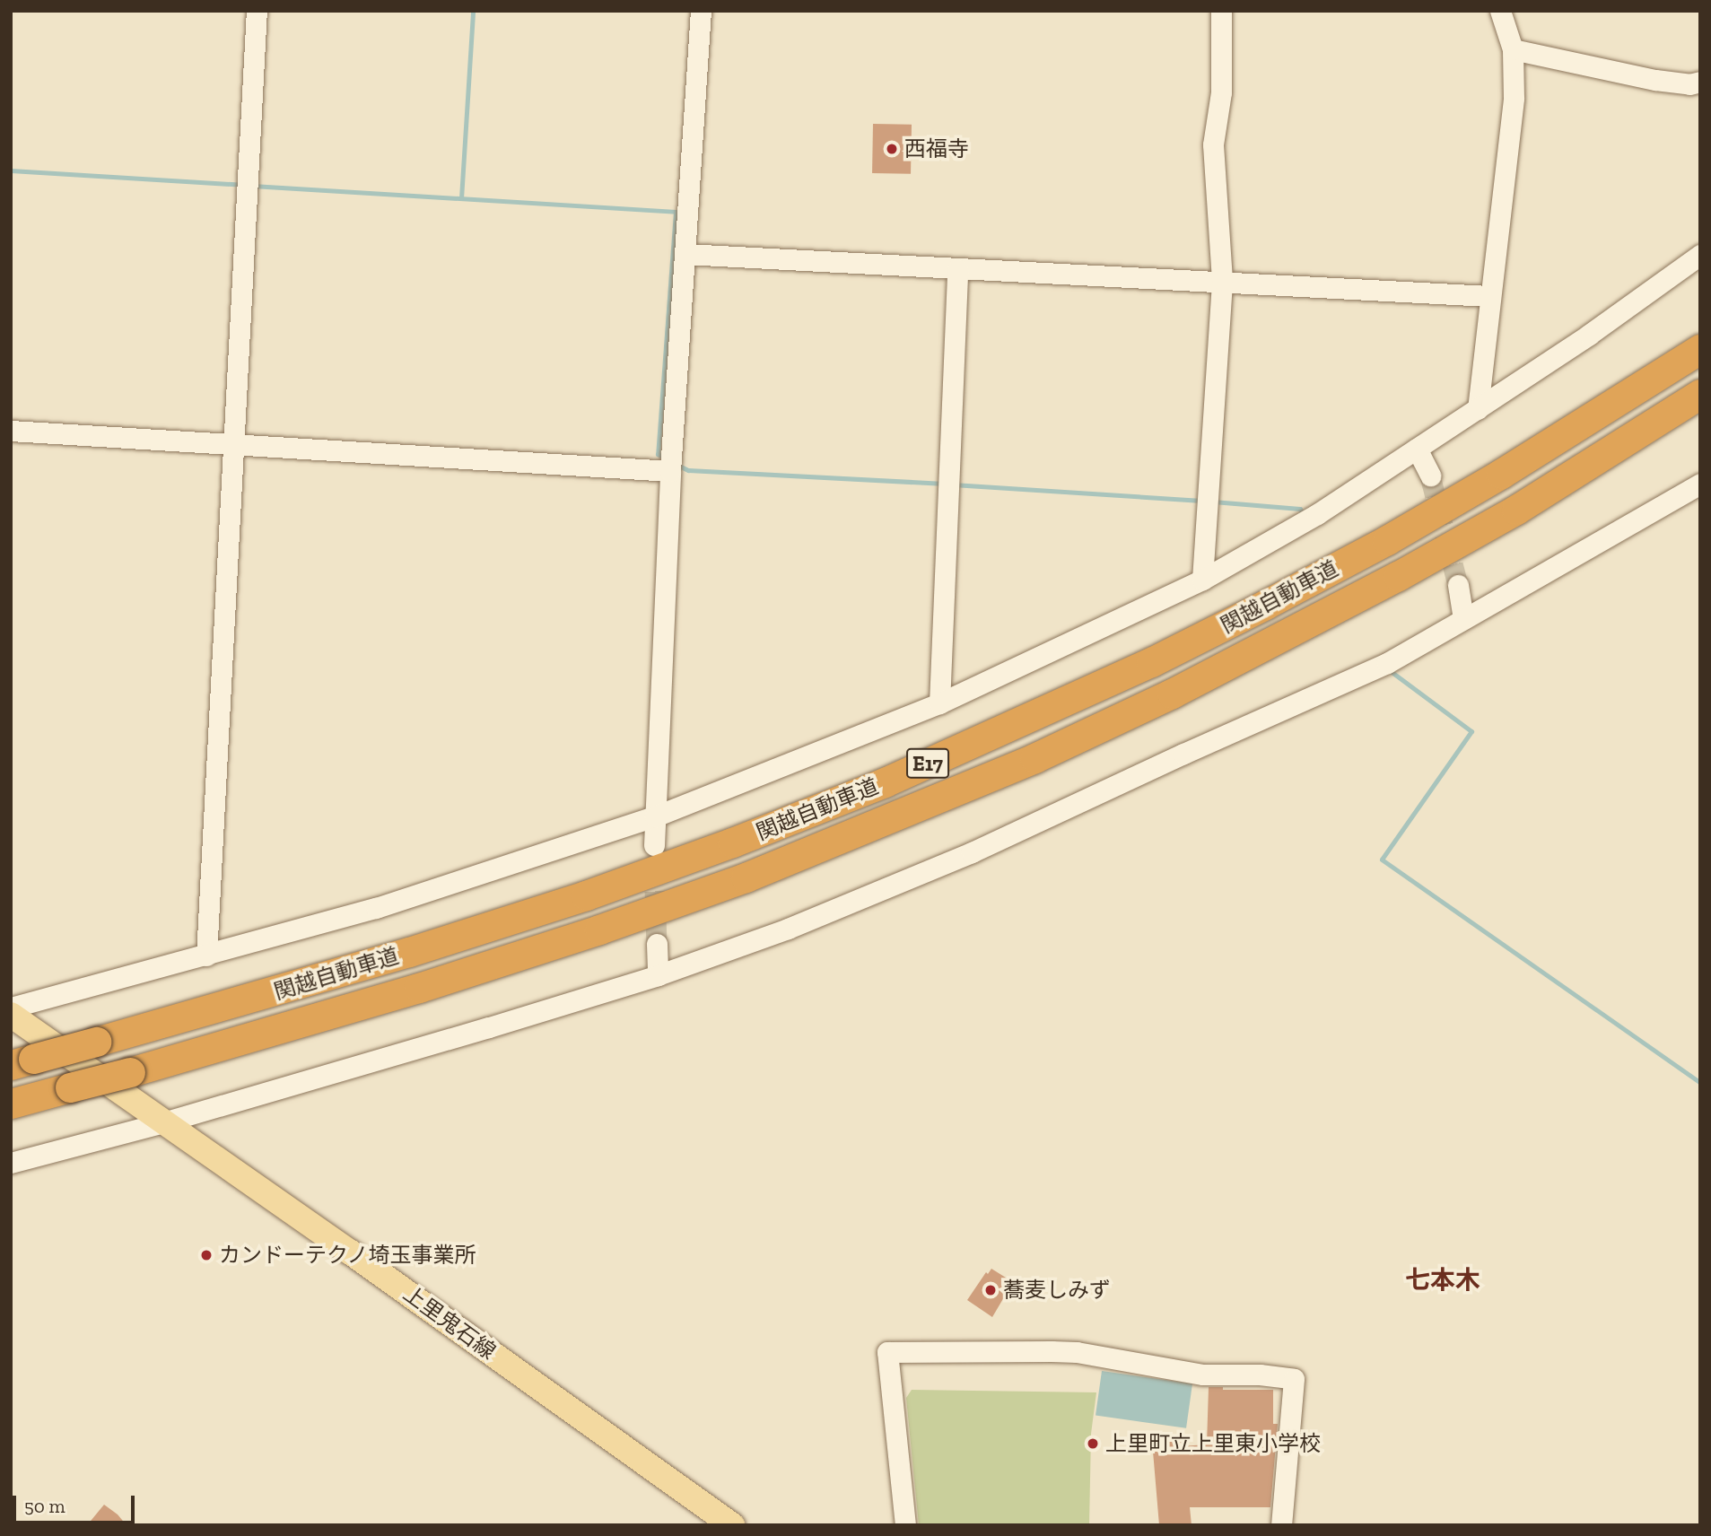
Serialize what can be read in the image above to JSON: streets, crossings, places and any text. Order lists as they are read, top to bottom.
{
  "streets": {
    "highway": ["関越自動車道", "E17"],
    "main road": ["上里鬼石線"]
  },
  "districts": ["七本木"],
  "places": [
    "西福寺",
    "カンドーテクノ埼玉事業所",
    "蕎麦しみず",
    "上里町立上里東小学校"
  ],
  "scale_bar": "50 m"
}
